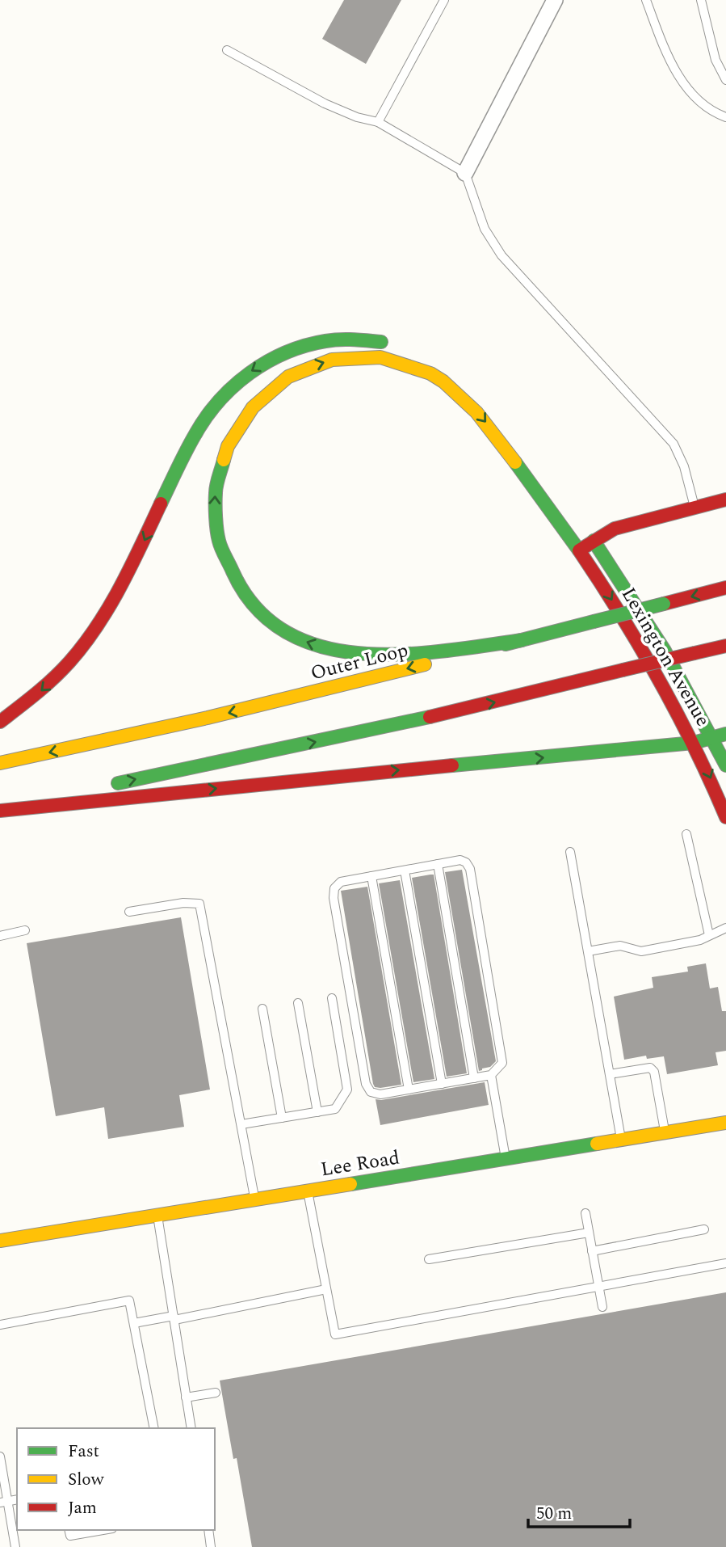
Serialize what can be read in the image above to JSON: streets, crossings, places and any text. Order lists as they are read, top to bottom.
{
  "streets": {
    "main road": ["Lexington Avenue", "Outer Loop", "Lee Road"]
  },
  "crossings": [
    ["Lexington Avenue", "Outer Loop"]
  ],
  "legend": ["Fast", "Slow", "Jam"],
  "scale_bar": "50 m"
}
